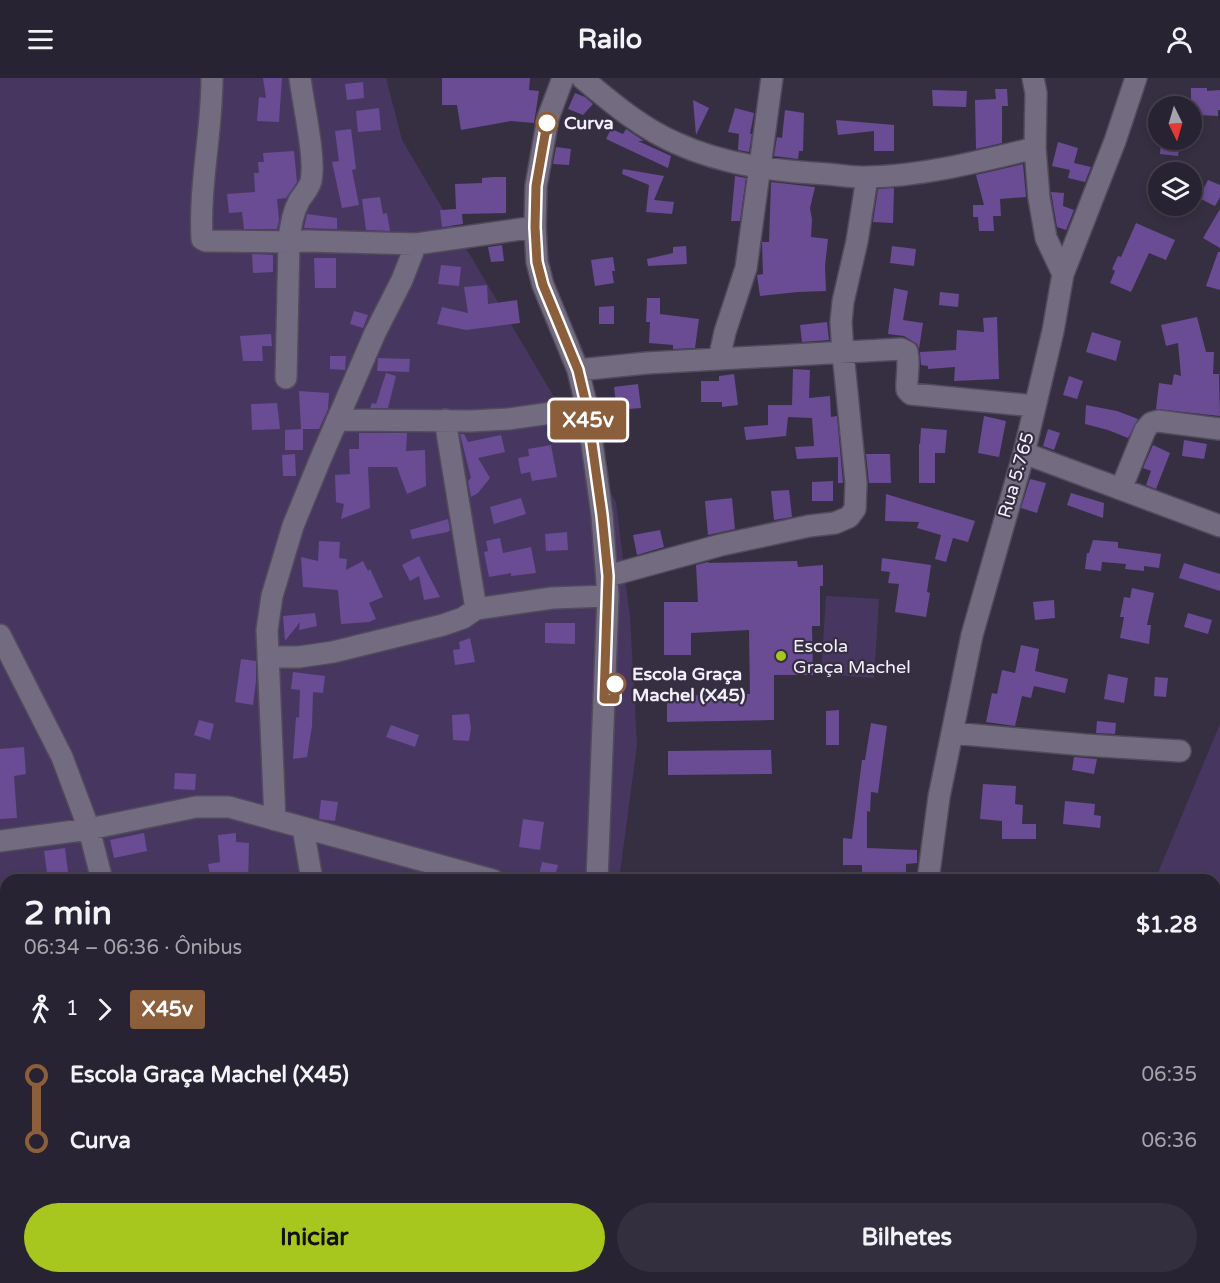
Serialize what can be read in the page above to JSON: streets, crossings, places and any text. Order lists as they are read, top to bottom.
{
  "streets": {
    "street": ["Rua 5.765"]
  },
  "places": ["Curva", "Escola Graça Machel", "Escola Graça Machel (X45)"],
  "lines": ["bus line X45v"],
  "north": "bottom",
  "page": {
    "header": "Railo",
    "on_map": "X45v",
    "heading": ["2 min", "06:34 – 06:36 · Ônibus", "$1.28"],
    "legs": ["1", "X45v"],
    "list": [
      {
        "name": "Escola Graça Machel (X45)",
        "value": "06:35"
      },
      {
        "name": "Curva",
        "value": "06:36"
      }
    ],
    "buttons": ["Iniciar", "Bilhetes"]
  }
}
